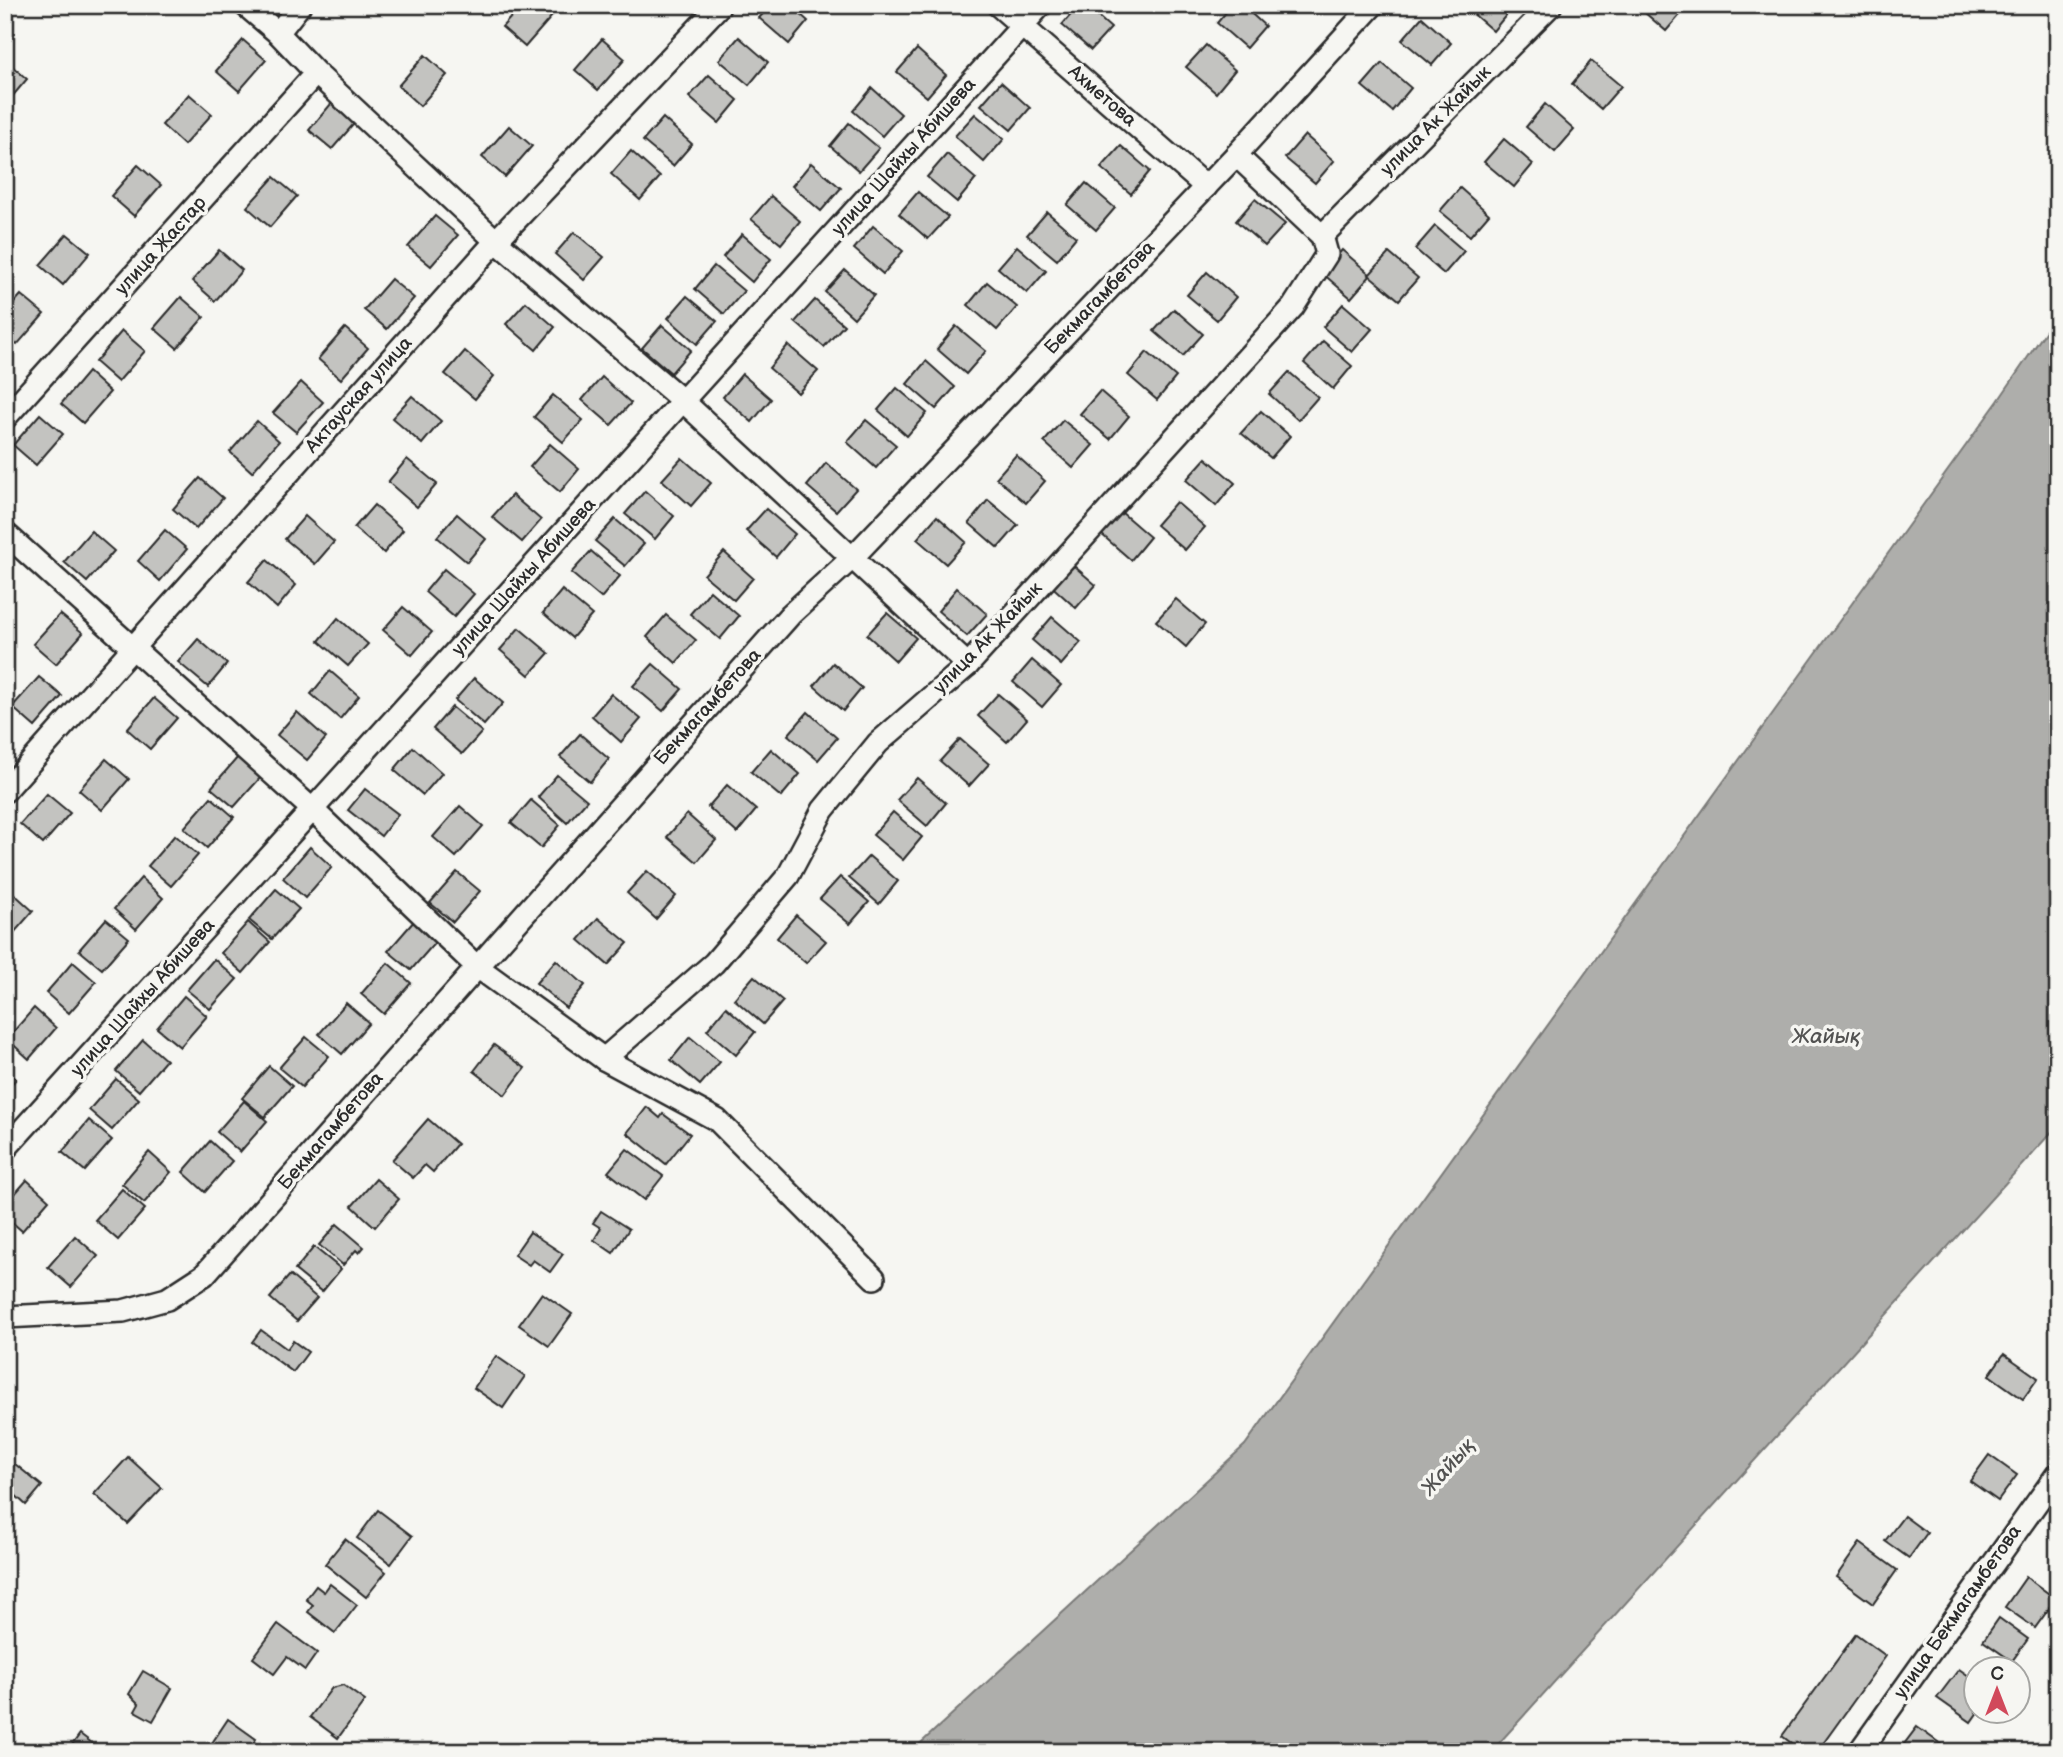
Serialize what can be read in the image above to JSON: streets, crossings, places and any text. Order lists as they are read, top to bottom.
{
  "streets": {
    "street": [
      "Ахметова",
      "улица Ак Жайык",
      "улица Шайхы Абишева",
      "улица Жастар",
      "Бекмагамбетова",
      "Актауская улица",
      "улица Бекмагамбетова"
    ]
  },
  "crossings": [
    ["Ахметова", "улица Шайхы Абишева"],
    ["Ахметова", "Бекмагамбетова"]
  ],
  "water": ["Жайық"],
  "north": "top"
}
